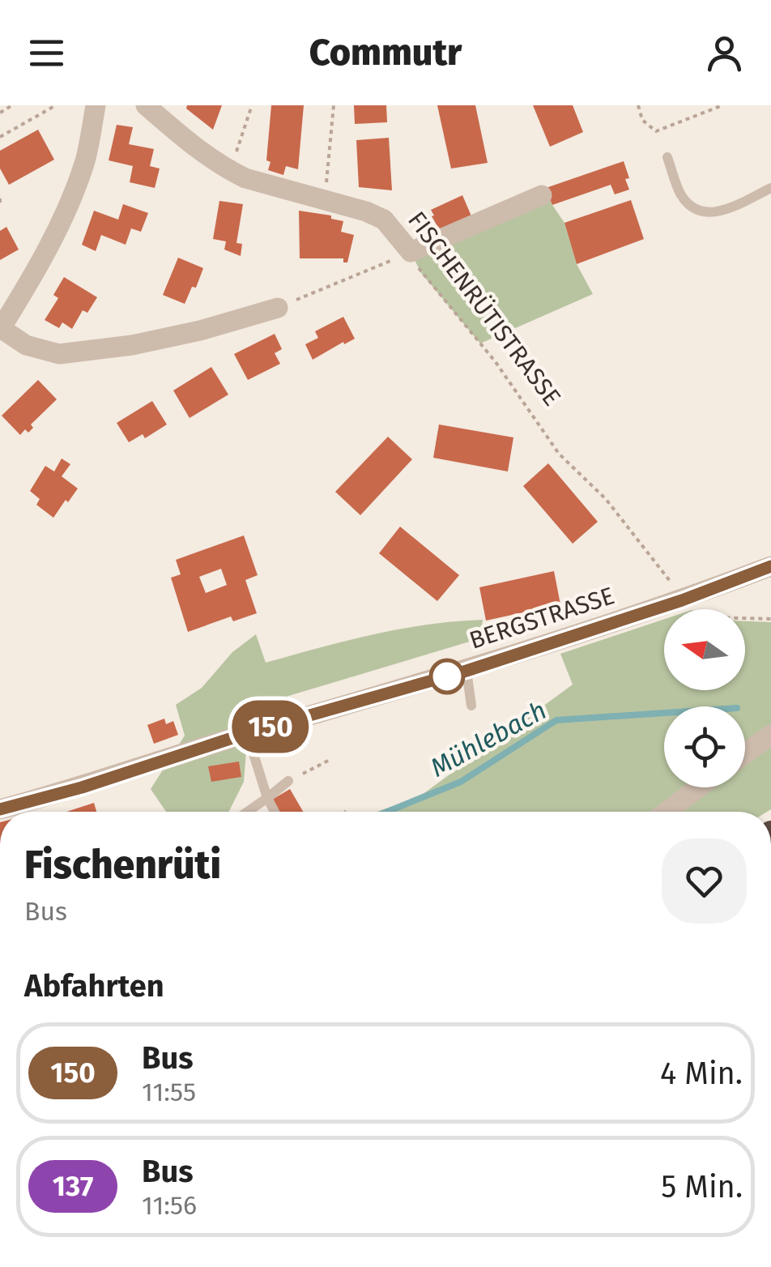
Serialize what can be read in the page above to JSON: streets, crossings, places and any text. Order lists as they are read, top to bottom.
{
  "streets": {
    "street": ["FISCHENRÜTISTRASSE", "BERGSTRASSE"]
  },
  "crossings": [
    ["FISCHENRÜTISTRASSE", "BERGSTRASSE"]
  ],
  "water": ["Mühlebach"],
  "lines": ["bus line 150"],
  "north": "left",
  "page": {
    "header": "Commutr",
    "on_map": "150",
    "heading": [
      ["Fischenrüti", "Bus"],
      "Abfahrten"
    ],
    "list": [
      {
        "mark": "150",
        "name": "Bus",
        "note": "11:55",
        "value": "4 Min."
      },
      {
        "mark": "137",
        "name": "Bus",
        "note": "11:56",
        "value": "5 Min."
      }
    ]
  }
}
